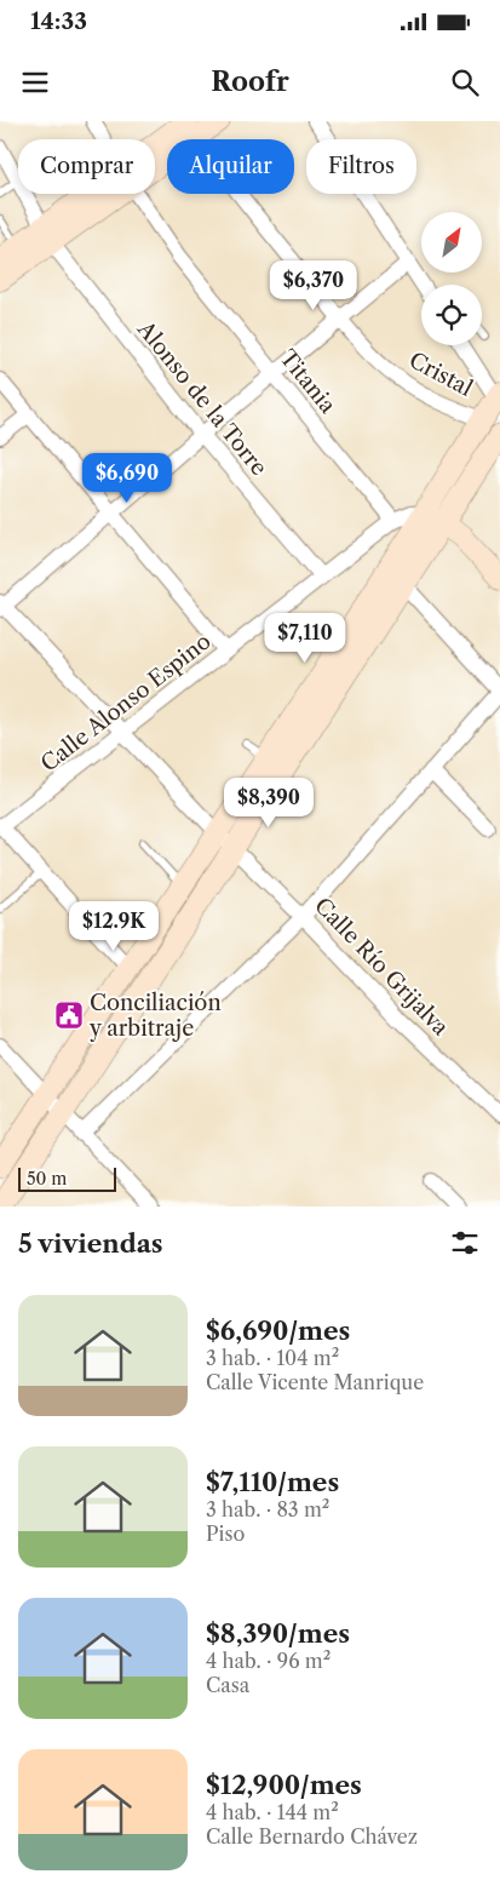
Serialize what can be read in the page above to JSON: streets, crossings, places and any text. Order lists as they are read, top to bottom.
{
  "streets": {
    "street": [
      "Cristal",
      "Titania",
      "Alonso de la Torre",
      "Calle Alonso Espino",
      "Calle Río Grijalva"
    ]
  },
  "crossings": [
    ["Titania", "Calle Alonso Espino"],
    ["Alonso de la Torre", "Calle Alonso Espino"],
    ["Calle Alonso Espino", "Calle Río Grijalva"]
  ],
  "places": {
    "public building": ["Conciliación y arbitraje"]
  },
  "scale_bar": "50 m",
  "north": "top right",
  "page": {
    "status": "14:33",
    "header": "Roofr",
    "chip": ["Comprar", "Alquilar", "Filtros"],
    "price": [
      "$6,370",
      "$6,690",
      "$7,110",
      "$8,390",
      "$12.9K"
    ],
    "scale": "50 m",
    "heading": "5 viviendas",
    "list": [
      {
        "name": "$6,690/mes",
        "note": "3 hab. · 104 m² · Calle Vicente Manrique"
      },
      {
        "name": "$7,110/mes",
        "note": "3 hab. · 83 m² · Piso"
      },
      {
        "name": "$8,390/mes",
        "note": "4 hab. · 96 m² · Casa"
      },
      {
        "name": "$12,900/mes",
        "note": "4 hab. · 144 m² · Calle Bernardo Chávez"
      }
    ]
  }
}
